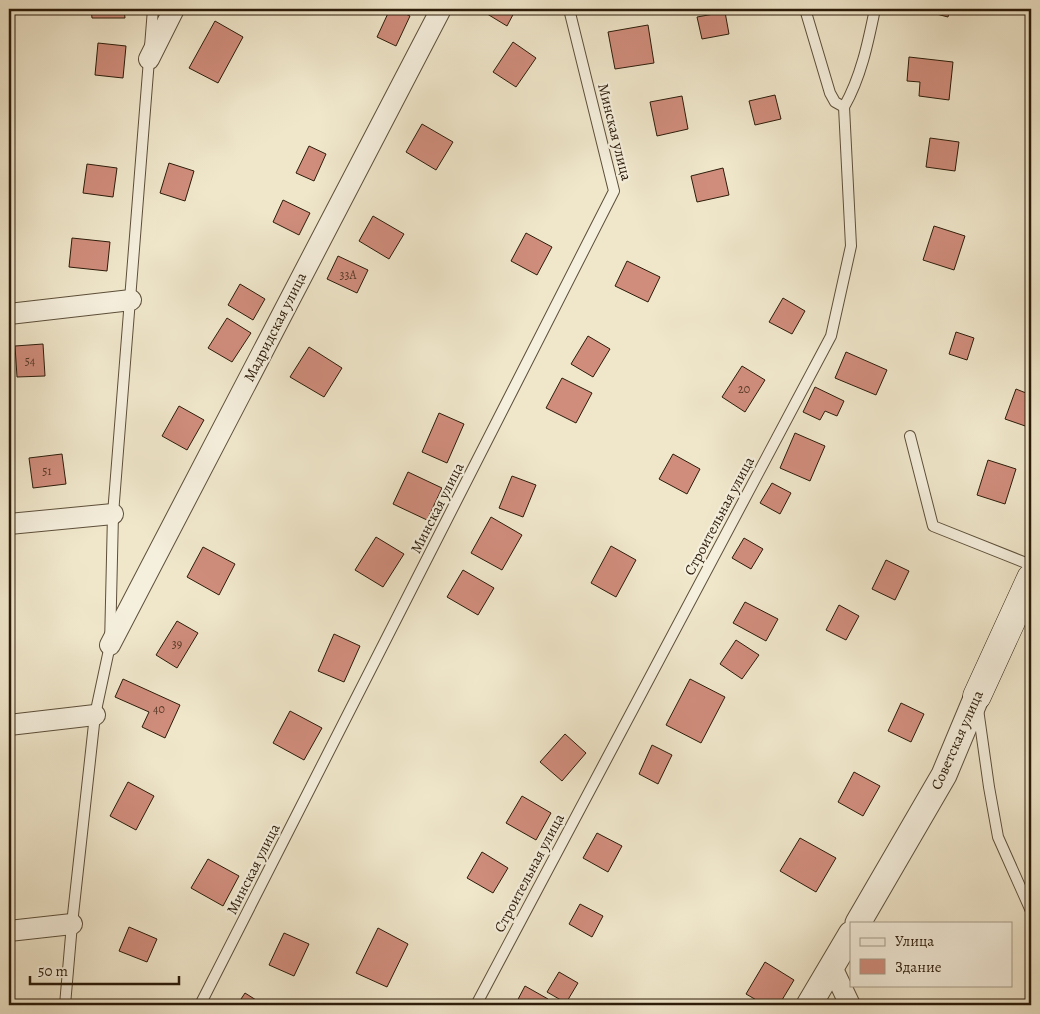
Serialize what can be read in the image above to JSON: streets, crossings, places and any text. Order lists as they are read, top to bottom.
{
  "streets": {
    "main road": ["Советская улица"],
    "street": ["Мадридская улица"],
    "lane": ["Минская улица", "Строительная улица"]
  },
  "house_numbers": [
    "33А",
    "54",
    "20",
    "51",
    "39",
    "40"
  ],
  "legend": ["Улица", "Здание"],
  "scale_bar": "50 m"
}
